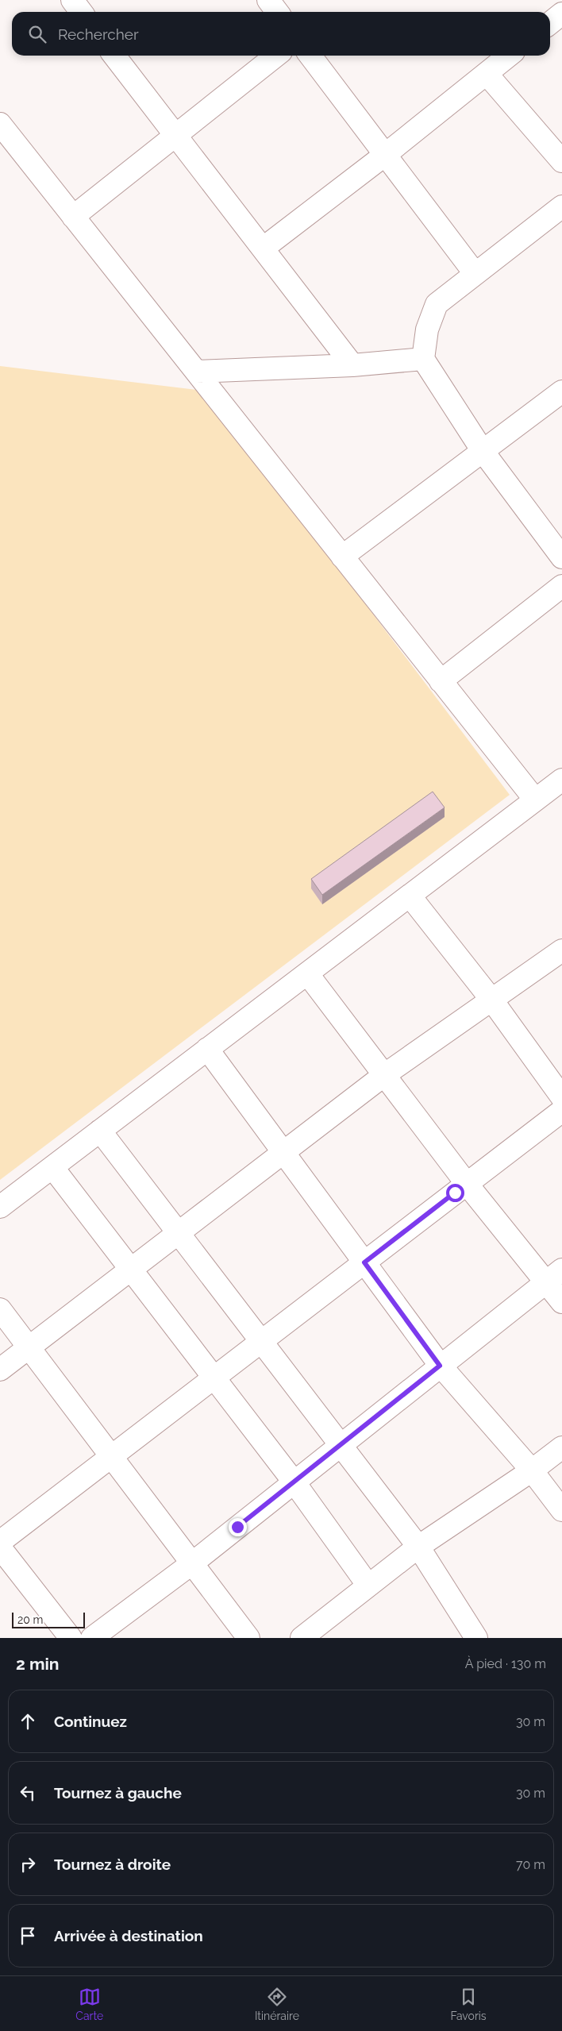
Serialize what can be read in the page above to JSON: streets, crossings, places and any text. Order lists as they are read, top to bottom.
{
  "scale_bar": "20 m",
  "page": {
    "search": "Rechercher",
    "scale": "20 m",
    "heading": ["2 min", "À pied · 130 m"],
    "list": [
      ["Continuez", "30 m"],
      ["Tournez à gauche", "30 m"],
      ["Tournez à droite", "70 m"],
      "Arrivée à destination"
    ],
    "nav": ["Carte", "Itinéraire", "Favoris"]
  }
}
